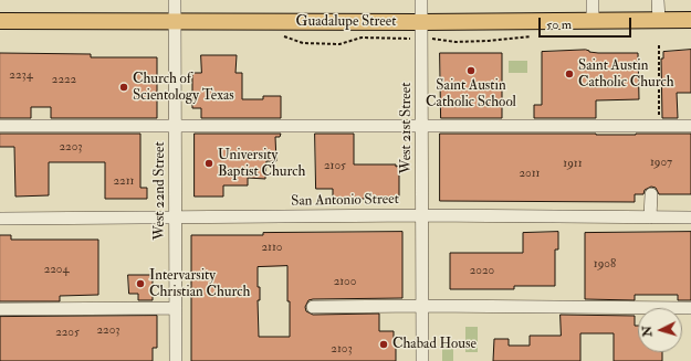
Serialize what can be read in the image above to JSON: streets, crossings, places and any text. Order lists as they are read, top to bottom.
{
  "streets": {
    "main road": ["Guadalupe Street"],
    "street": ["West 21st Street", "West 22nd Street", "San Antonio Street"]
  },
  "crossings": [
    ["Guadalupe Street", "West 21st Street"],
    ["Guadalupe Street", "West 22nd Street"],
    ["West 21st Street", "San Antonio Street"],
    ["West 22nd Street", "San Antonio Street"]
  ],
  "places": [
    "Saint Austin Catholic School",
    "Saint Austin Catholic Church",
    "Church of Scientology Texas",
    "University Baptist Church",
    "Intervarsity Christian Church",
    "Chabad House"
  ],
  "house_numbers": [
    "2234",
    "2222",
    "2203",
    "1907",
    "1911",
    "2105",
    "2011",
    "2211",
    "2110",
    "1908",
    "2204",
    "2020",
    "2100",
    "2203",
    "2205",
    "2103"
  ],
  "scale_bar": "50 m",
  "north": "left"
}
